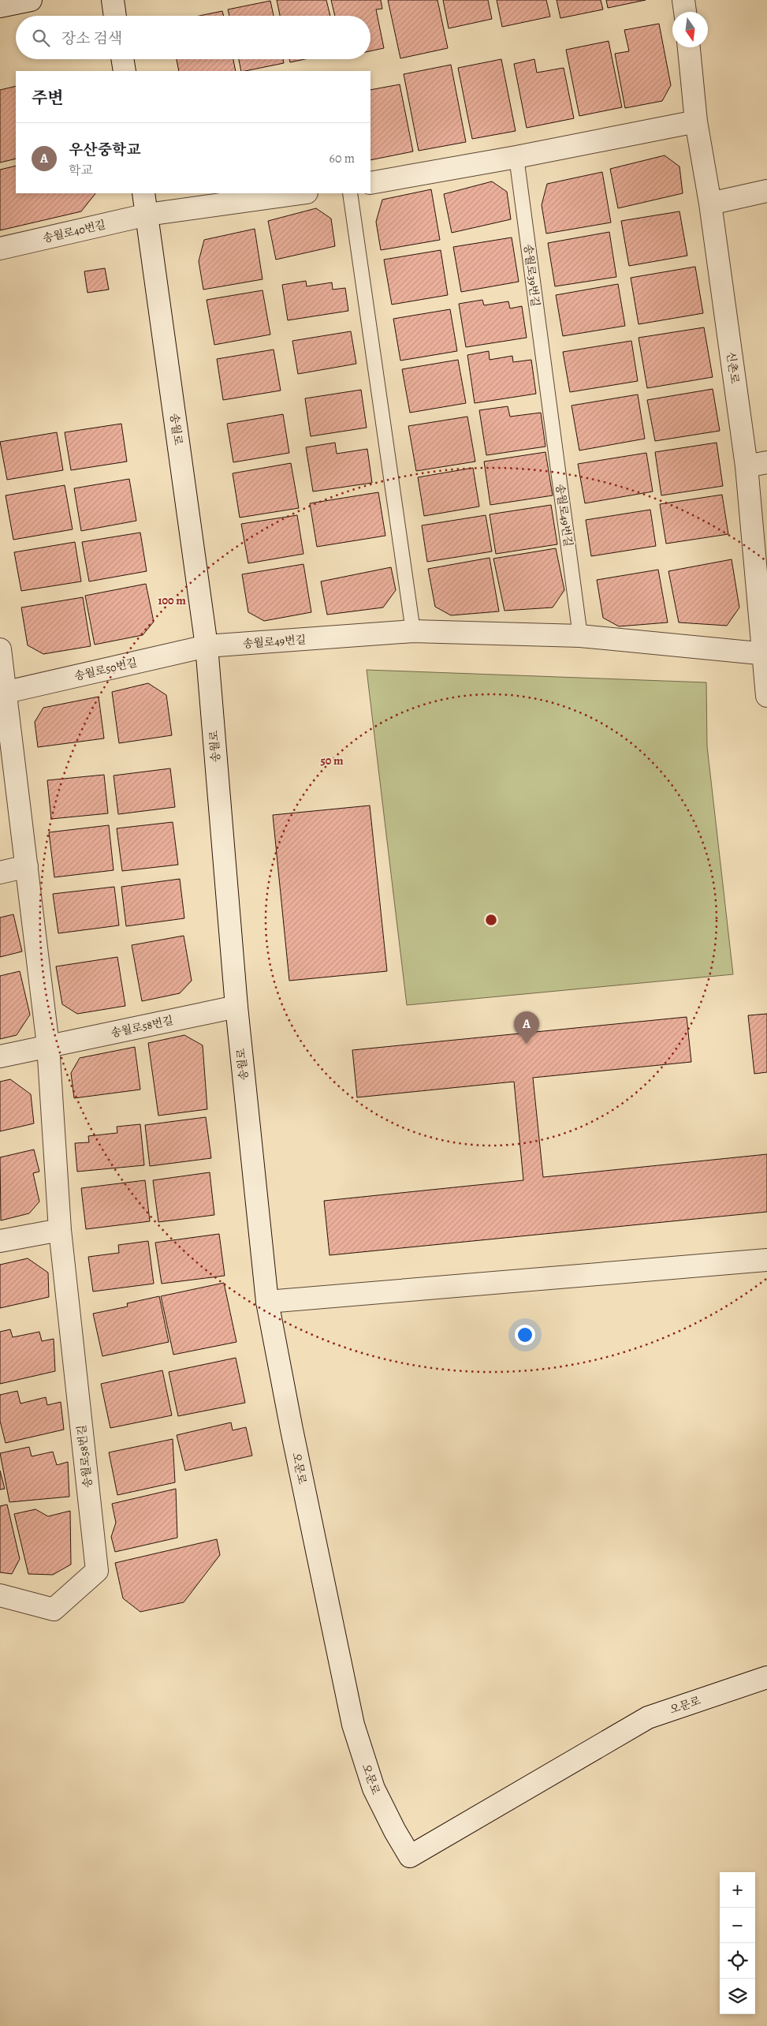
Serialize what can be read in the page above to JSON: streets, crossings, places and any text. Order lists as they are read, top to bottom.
{
  "streets": {
    "street": [
      "송월로40번길",
      "신촌로",
      "송월로",
      "송월로49번길",
      "송월로50번길",
      "송월로58번길",
      "오문로"
    ],
    "lane": ["송월로39번길"]
  },
  "crossings": [
    ["송월로40번길", "송월로"],
    ["송월로39번길", "송월로49번길"],
    ["신촌로", "송월로49번길"],
    ["송월로", "송월로49번길"],
    ["송월로", "송월로50번길"],
    ["송월로", "송월로58번길"],
    ["송월로", "오문로"],
    ["송월로49번길", "송월로50번길"]
  ],
  "north": "bottom",
  "page": {
    "search": "장소 검색",
    "heading": "주변",
    "list": [
      {
        "mark": "A",
        "name": "우산중학교",
        "note": "학교",
        "value": "60 m"
      }
    ],
    "pins": "A",
    "map_buttons": ["+", "−"]
  },
  "rings": ["100 m", "50 m"]
}
